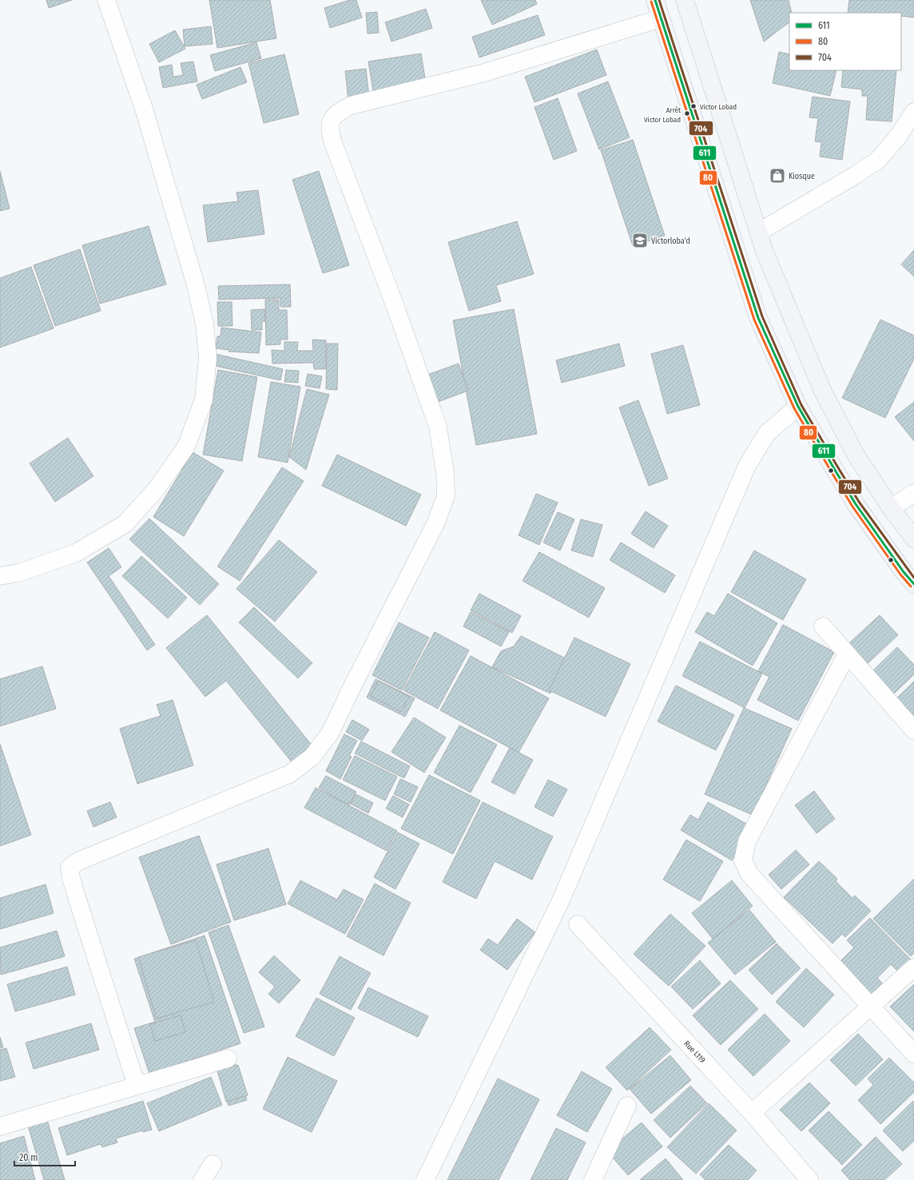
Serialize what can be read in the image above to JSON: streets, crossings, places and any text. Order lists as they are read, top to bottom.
{
  "streets": {
    "street": ["Rue L119"]
  },
  "places": {
    "other": ["Victor Lobad", "Arrêt Victor Lobad"],
    "shop": ["Kiosque"],
    "school or university": ["Victorloba'd"]
  },
  "lines": ["transit line 611", "transit line 704", "transit line 80"],
  "legend": ["611", "80", "704"],
  "scale_bar": "20 m"
}
